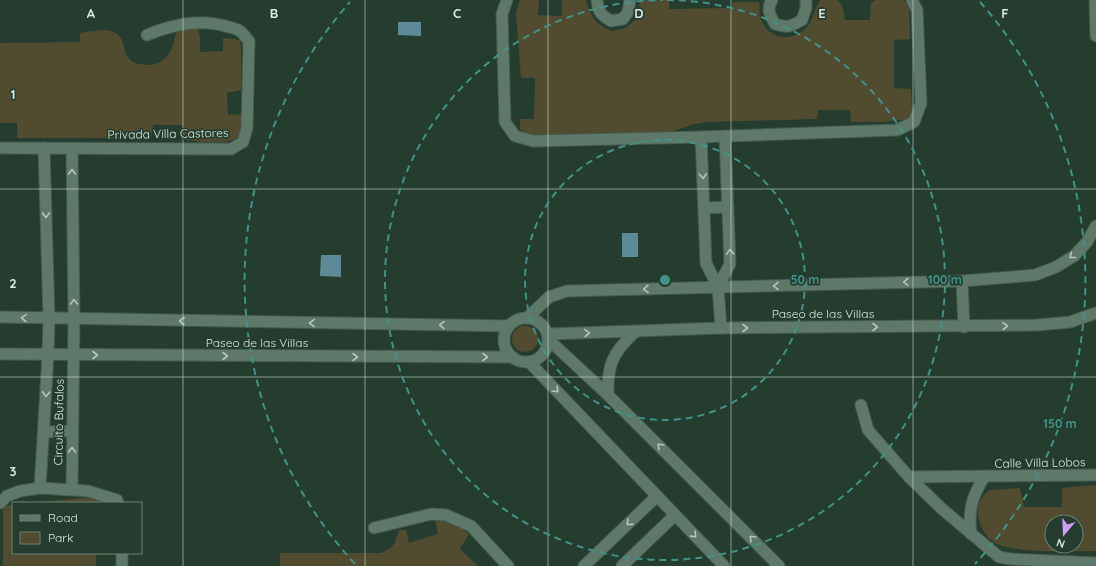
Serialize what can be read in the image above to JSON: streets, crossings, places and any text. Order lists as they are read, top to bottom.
{
  "streets": {
    "street": [
      "Privada Villa Castores",
      "Paseo de las Villas",
      "Circuito Bufalos",
      "Calle Villa Lobos"
    ]
  },
  "crossings": [
    ["Paseo de las Villas", "Circuito Bufalos"]
  ],
  "legend": ["Road", "Park"],
  "north": "bottom",
  "grid": {
    "columns": [
      "A",
      "B",
      "C",
      "D",
      "E",
      "F"
    ],
    "rows": ["1", "2", "3"]
  },
  "rings": ["50 m", "100 m", "150 m"]
}
